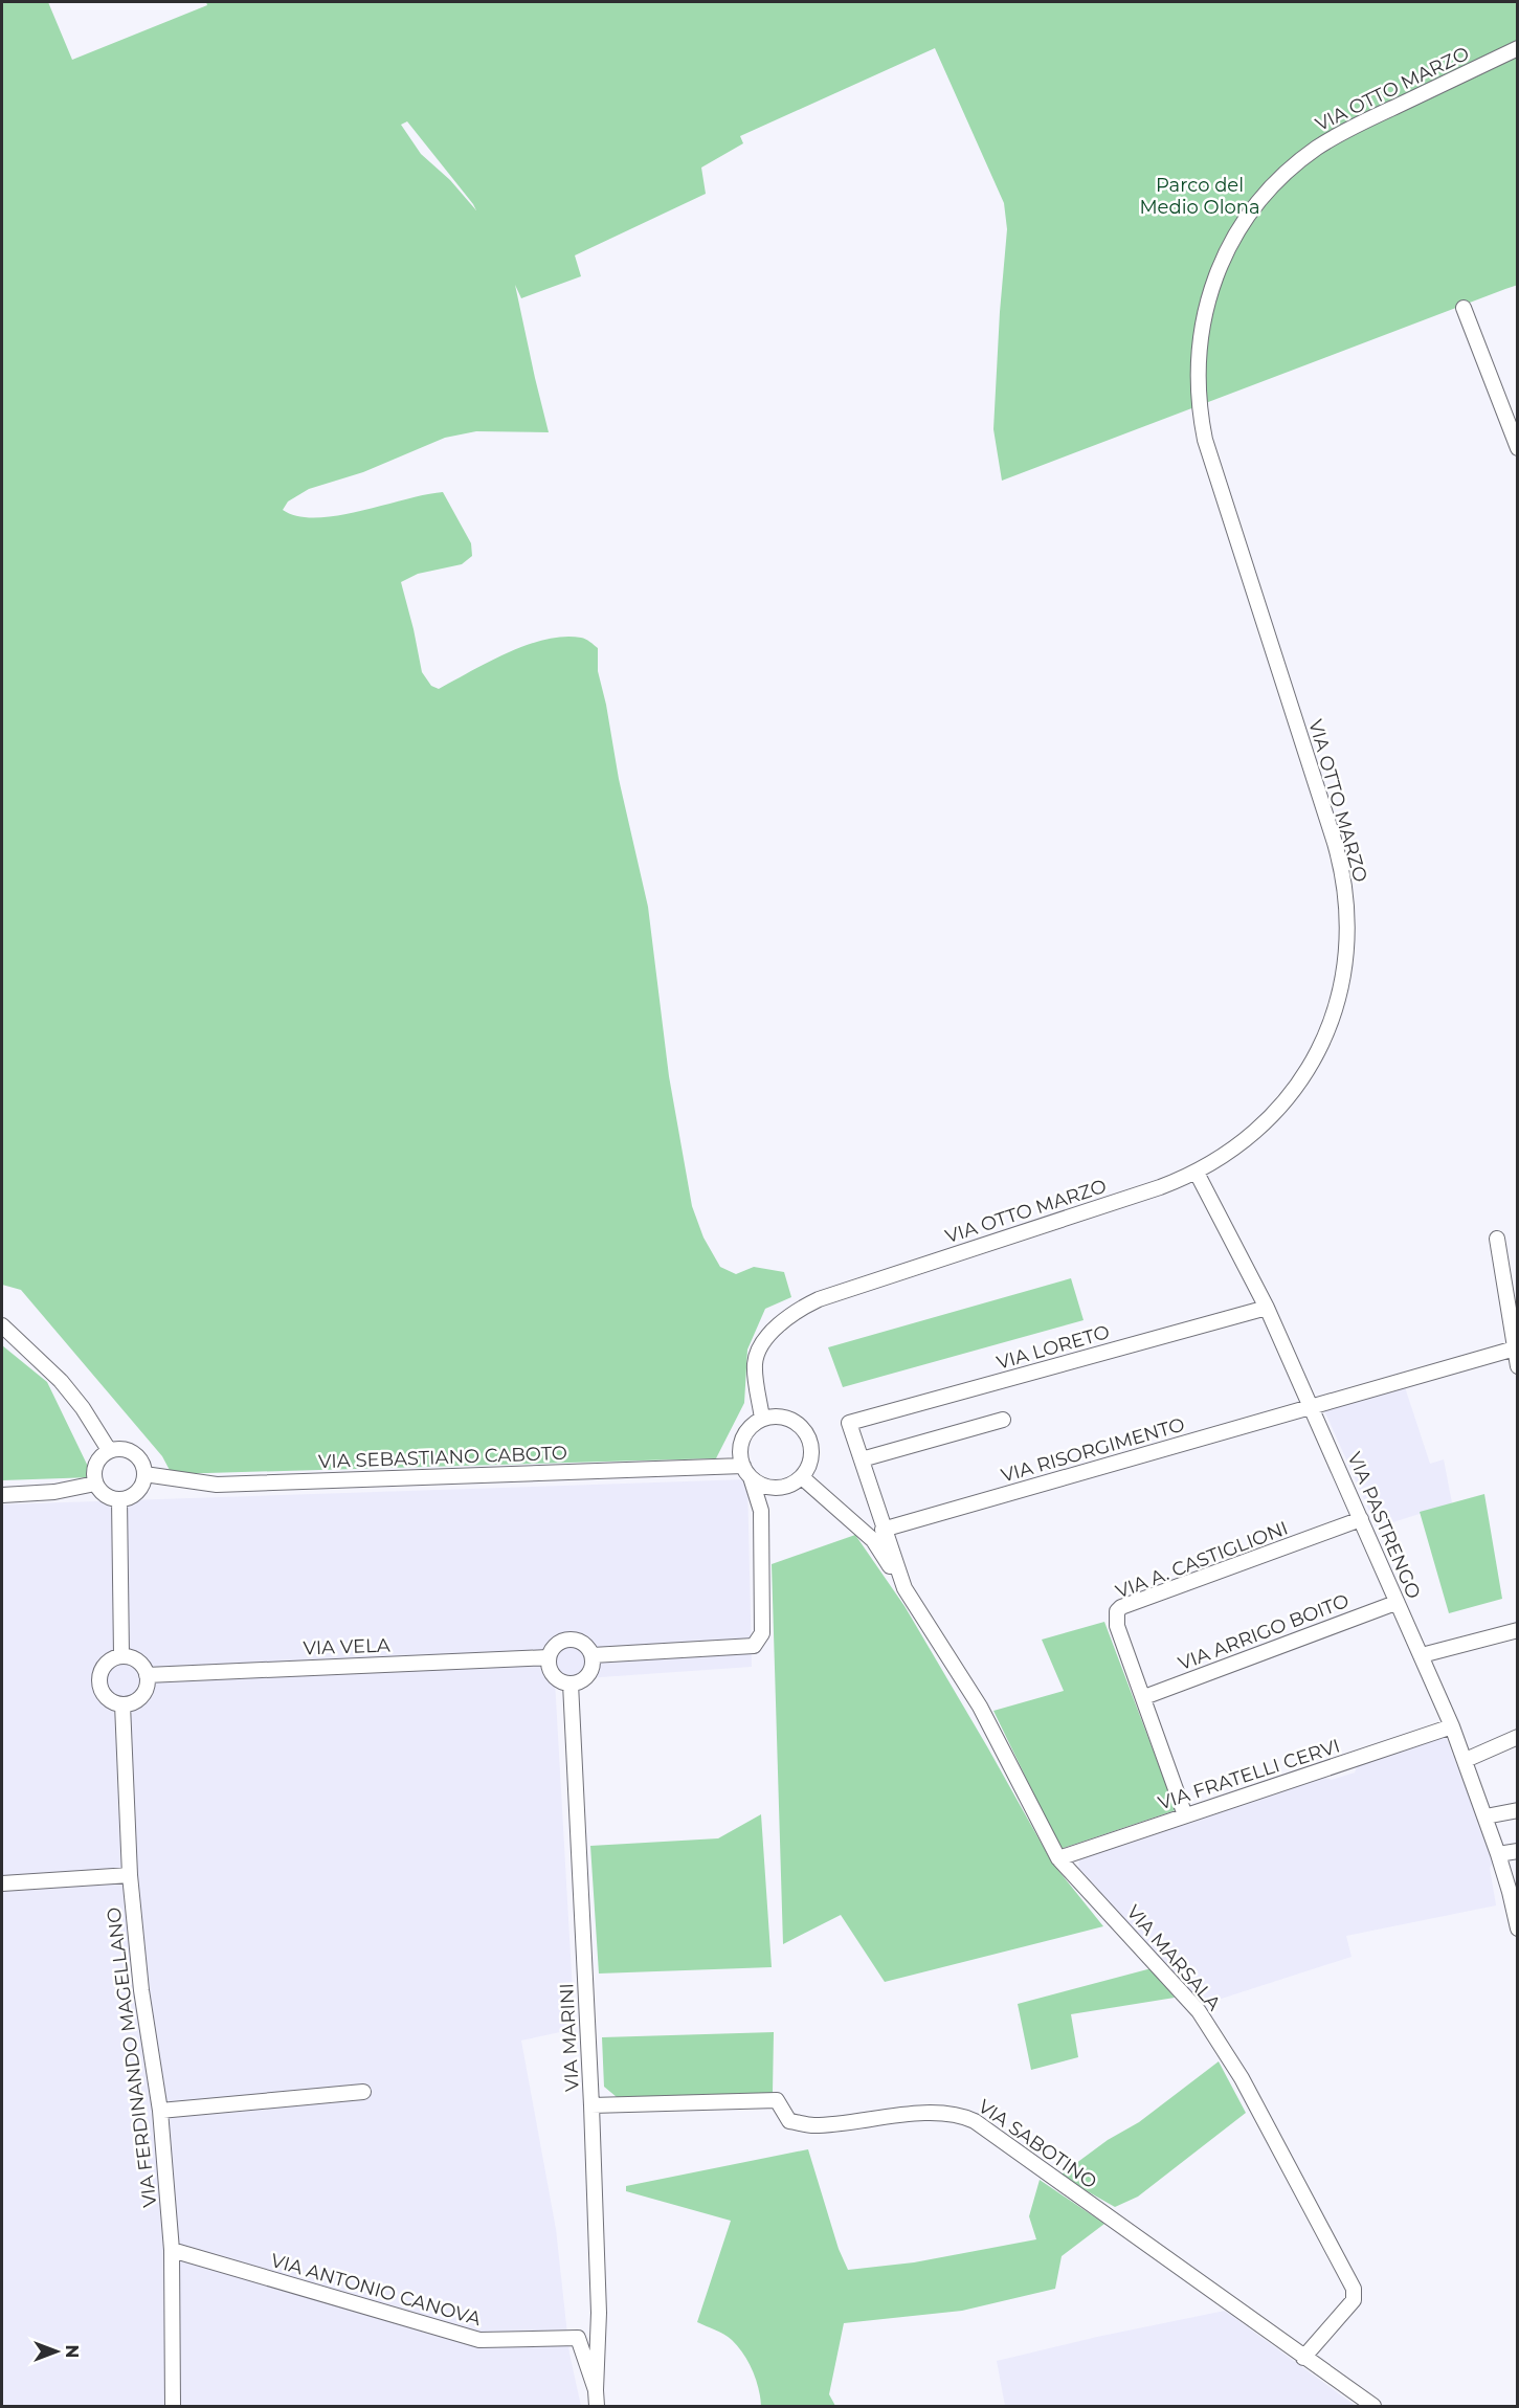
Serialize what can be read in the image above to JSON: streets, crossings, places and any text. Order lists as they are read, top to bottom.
{
  "streets": {
    "street": [
      "VIA OTTO MARZO",
      "VIA LORETO",
      "VIA RISORGIMENTO",
      "VIA SEBASTIANO CABOTO",
      "VIA PASTRENGO",
      "VIA A. CASTIGLIONI",
      "VIA ARRIGO BOITO",
      "VIA VELA",
      "VIA FRATELLI CERVI",
      "VIA MARSALA",
      "VIA MARINI",
      "VIA FERDINANDO MAGELLANO",
      "VIA SABOTINO",
      "VIA ANTONIO CANOVA"
    ]
  },
  "crossings": [
    ["VIA OTTO MARZO", "VIA SEBASTIANO CABOTO"],
    ["VIA OTTO MARZO", "VIA PASTRENGO"],
    ["VIA OTTO MARZO", "VIA MARSALA"],
    ["VIA LORETO", "VIA PASTRENGO"],
    ["VIA LORETO", "VIA MARSALA"],
    ["VIA RISORGIMENTO", "VIA PASTRENGO"],
    ["VIA RISORGIMENTO", "VIA MARSALA"],
    ["VIA SEBASTIANO CABOTO", "VIA MARSALA"],
    ["VIA PASTRENGO", "VIA A. CASTIGLIONI"],
    ["VIA PASTRENGO", "VIA ARRIGO BOITO"],
    ["VIA PASTRENGO", "VIA FRATELLI CERVI"],
    ["VIA A. CASTIGLIONI", "VIA ARRIGO BOITO"],
    ["VIA A. CASTIGLIONI", "VIA FRATELLI CERVI"],
    ["VIA VELA", "VIA MARINI"],
    ["VIA VELA", "VIA FERDINANDO MAGELLANO"],
    ["VIA FRATELLI CERVI", "VIA MARSALA"],
    ["VIA MARSALA", "VIA SABOTINO"],
    ["VIA MARINI", "VIA SABOTINO"],
    ["VIA MARINI", "VIA ANTONIO CANOVA"],
    ["VIA FERDINANDO MAGELLANO", "VIA ANTONIO CANOVA"]
  ],
  "parks": ["Parco del Medio Olona"],
  "north": "right"
}
